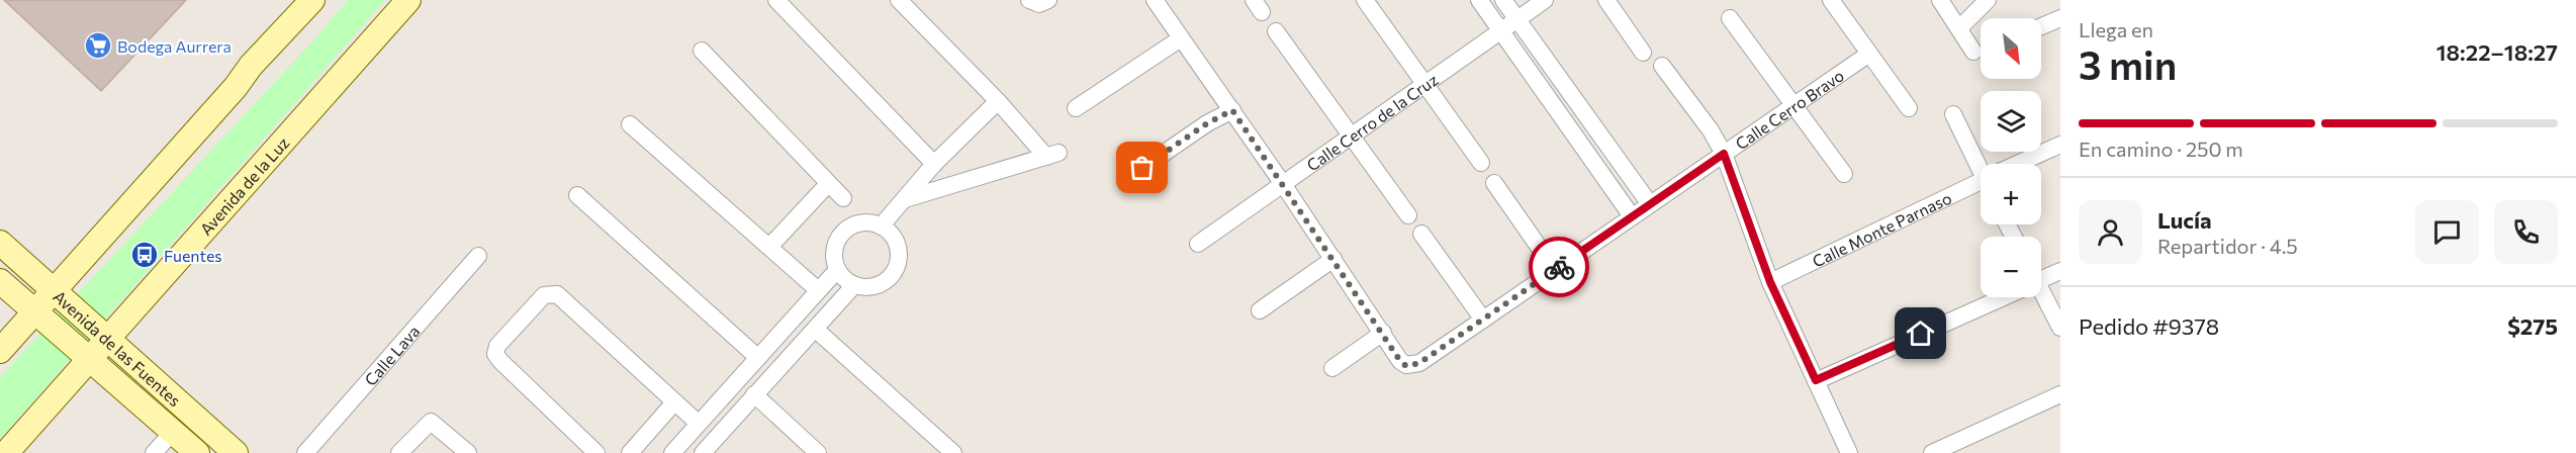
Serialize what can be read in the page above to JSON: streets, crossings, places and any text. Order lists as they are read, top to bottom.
{
  "streets": {
    "main road": ["Avenida de la Luz", "Avenida de las Fuentes"],
    "street": [
      "Calle Cerro Bravo",
      "Calle Cerro de la Cruz",
      "Calle Monte Parnaso",
      "Calle Lava"
    ]
  },
  "crossings": [
    ["Avenida de la Luz", "Avenida de las Fuentes"]
  ],
  "places": {
    "supermarket": ["Bodega Aurrera"],
    "bus stop": ["Fuentes"]
  },
  "north": "bottom right",
  "page": {
    "heading": ["3 min", "Llega en", "18:22–18:27"],
    "panel": [
      "Lucía",
      "Repartidor · 4.5",
      "Pedido #9378",
      "$275"
    ],
    "map_buttons": ["+", "−"],
    "bar": "En camino · 250 m"
  }
}
